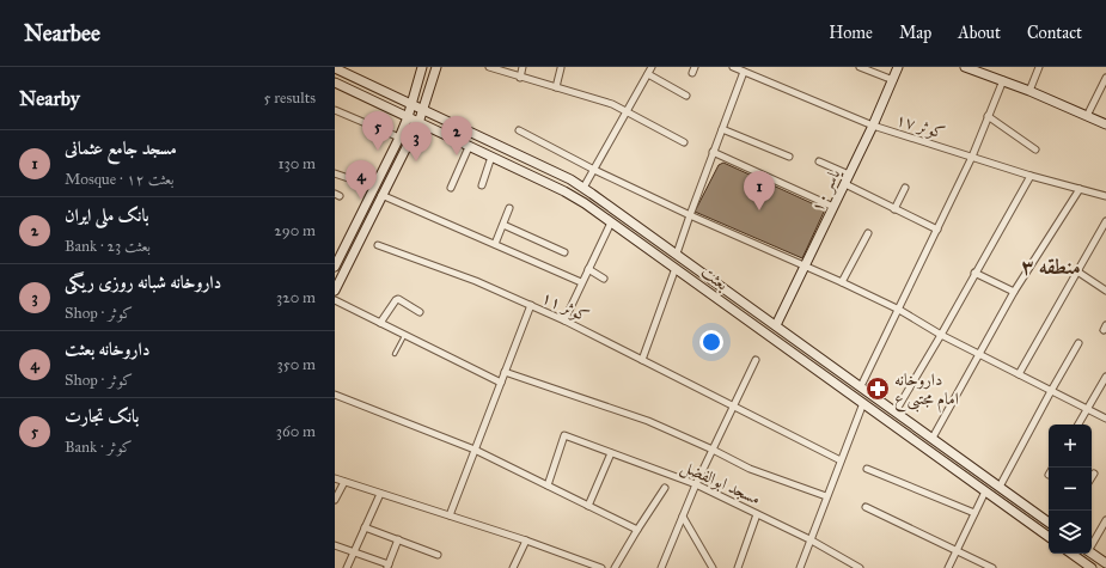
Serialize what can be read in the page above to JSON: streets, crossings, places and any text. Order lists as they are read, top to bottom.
{
  "streets": {
    "main road": ["یاسر ۱۰", "بعثت"],
    "street": ["کوثر ۱۷", "کوثر ۱۱", "مسجد ابوالفضل"]
  },
  "crossings": [
    ["کوثر ۱۷", "یاسر ۱۰"],
    ["یاسر ۱۰", "بعثت"]
  ],
  "districts": ["منطقه ۳"],
  "places": {
    "pharmacy": ["داروخانه امام مجتبی ع"]
  },
  "page": {
    "header": "Nearbee",
    "nav": [
      "Home",
      "Map",
      "About",
      "Contact"
    ],
    "heading": ["Nearby", "5 results"],
    "pins": [
      "5",
      "2",
      "3",
      "4",
      "1"
    ],
    "list": [
      {
        "mark": "1",
        "name": "مسجد جامع عثمانی",
        "note": "Mosque · بعثت ۱۲",
        "value": "130 m"
      },
      {
        "mark": "2",
        "name": "بانک ملی ایران",
        "note": "Bank · بعثت 23",
        "value": "290 m"
      },
      {
        "mark": "3",
        "name": "داروخانه شبانه روزی ریگی",
        "note": "Shop · کوثر",
        "value": "320 m"
      },
      {
        "mark": "4",
        "name": "داروخانه بعثت",
        "note": "Shop · کوثر",
        "value": "350 m"
      },
      {
        "mark": "5",
        "name": "بانک تجارت",
        "note": "Bank · کوثر",
        "value": "360 m"
      }
    ],
    "map_buttons": ["+", "−"]
  }
}
